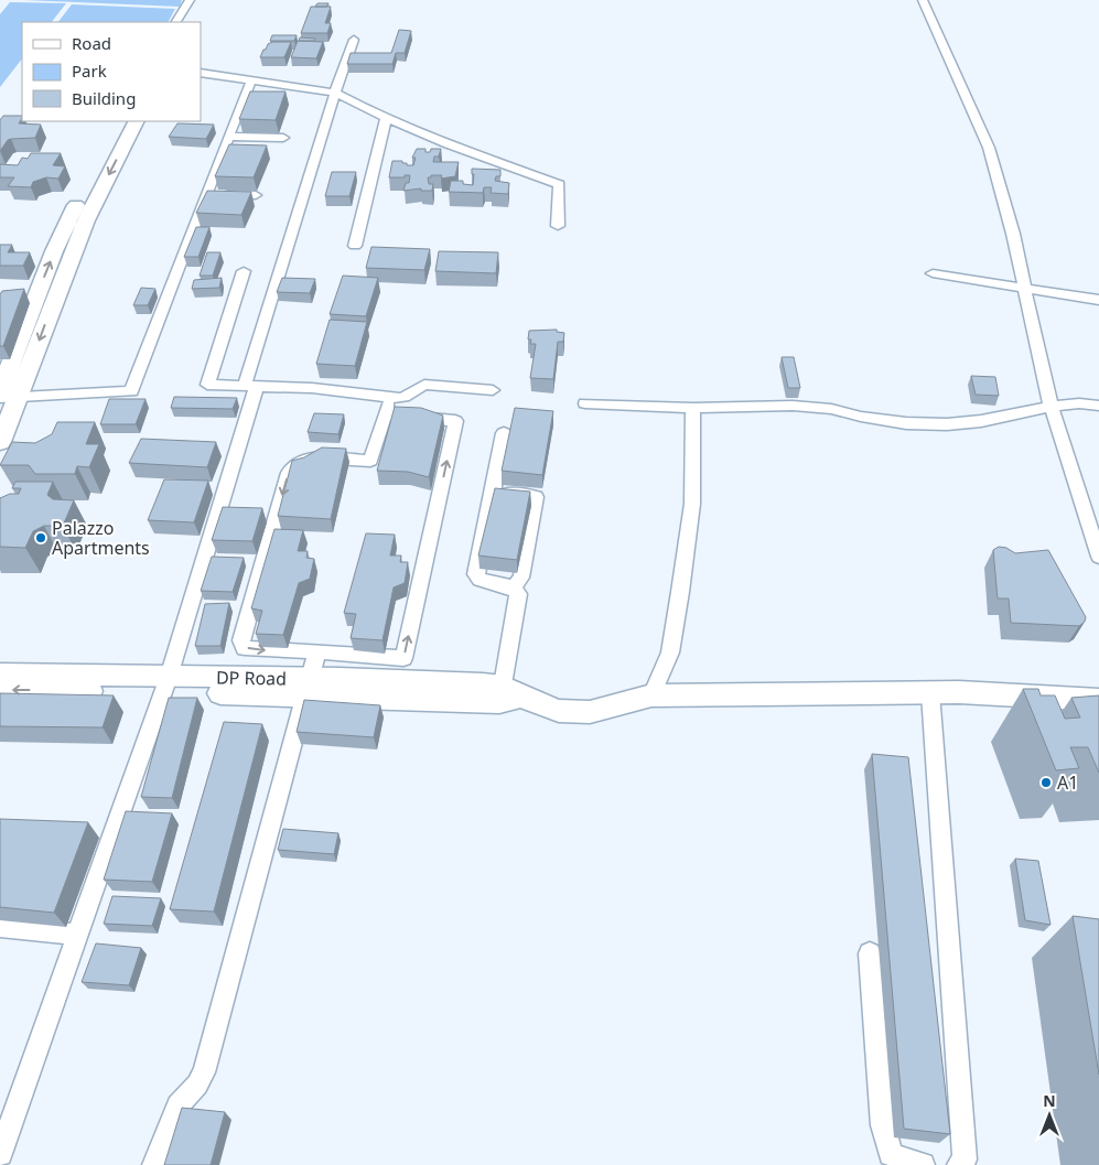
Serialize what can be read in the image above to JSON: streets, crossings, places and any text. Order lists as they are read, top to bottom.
{
  "streets": {
    "street": ["DP Road"]
  },
  "places": ["Palazzo Apartments", "A1"],
  "legend": ["Road", "Park", "Building"],
  "north": "top"
}
